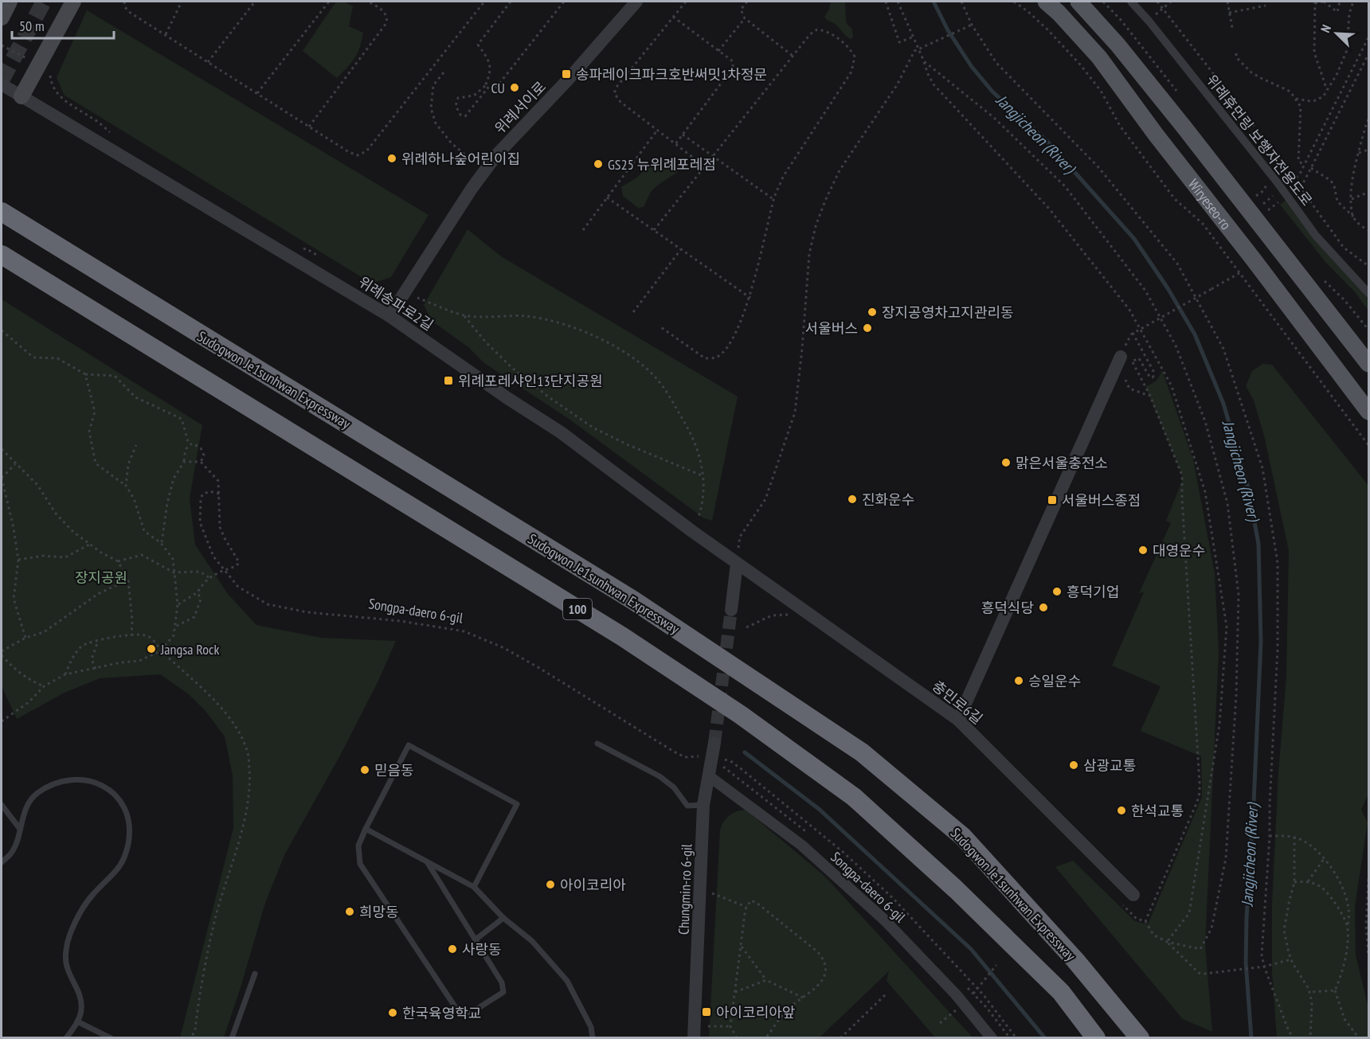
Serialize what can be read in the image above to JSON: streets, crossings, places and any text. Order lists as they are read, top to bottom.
{
  "streets": {
    "highway": ["Sudogwon Je1sunhwan Expressway", "100"],
    "main road": ["Wiryeseo-ro"],
    "street": [
      "위례서이로",
      "위례휴먼링 보행자전용도로",
      "위례송파로2길",
      "Songpa-daero 6-gil",
      "충민로6길",
      "Chungmin-ro 6-gil"
    ]
  },
  "crossings": [
    ["위례서이로", "위례송파로2길"],
    ["위례송파로2길", "충민로6길"],
    ["Songpa-daero 6-gil", "Chungmin-ro 6-gil"]
  ],
  "water": ["Jangjicheon (River)"],
  "parks": ["장지공원"],
  "places": {
    "transit": [
      "송파레이크파크호반써밋1차정문",
      "위례포레샤인13단지공원",
      "서울버스종점",
      "아이코리아앞"
    ],
    "other": [
      "CU",
      "위례하나숲어린이집",
      "GS25 뉴위례포레점",
      "장지공영차고지관리동",
      "서울버스",
      "맑은서울충전소",
      "진화운수",
      "대영운수",
      "흥덕기업",
      "흥덕식당",
      "Jangsa Rock",
      "승일운수",
      "삼광교통",
      "믿음동",
      "한석교통",
      "아이코리아",
      "희망동",
      "사랑동",
      "한국육영학교"
    ]
  },
  "scale_bar": "50 m",
  "north": "top left"
}
